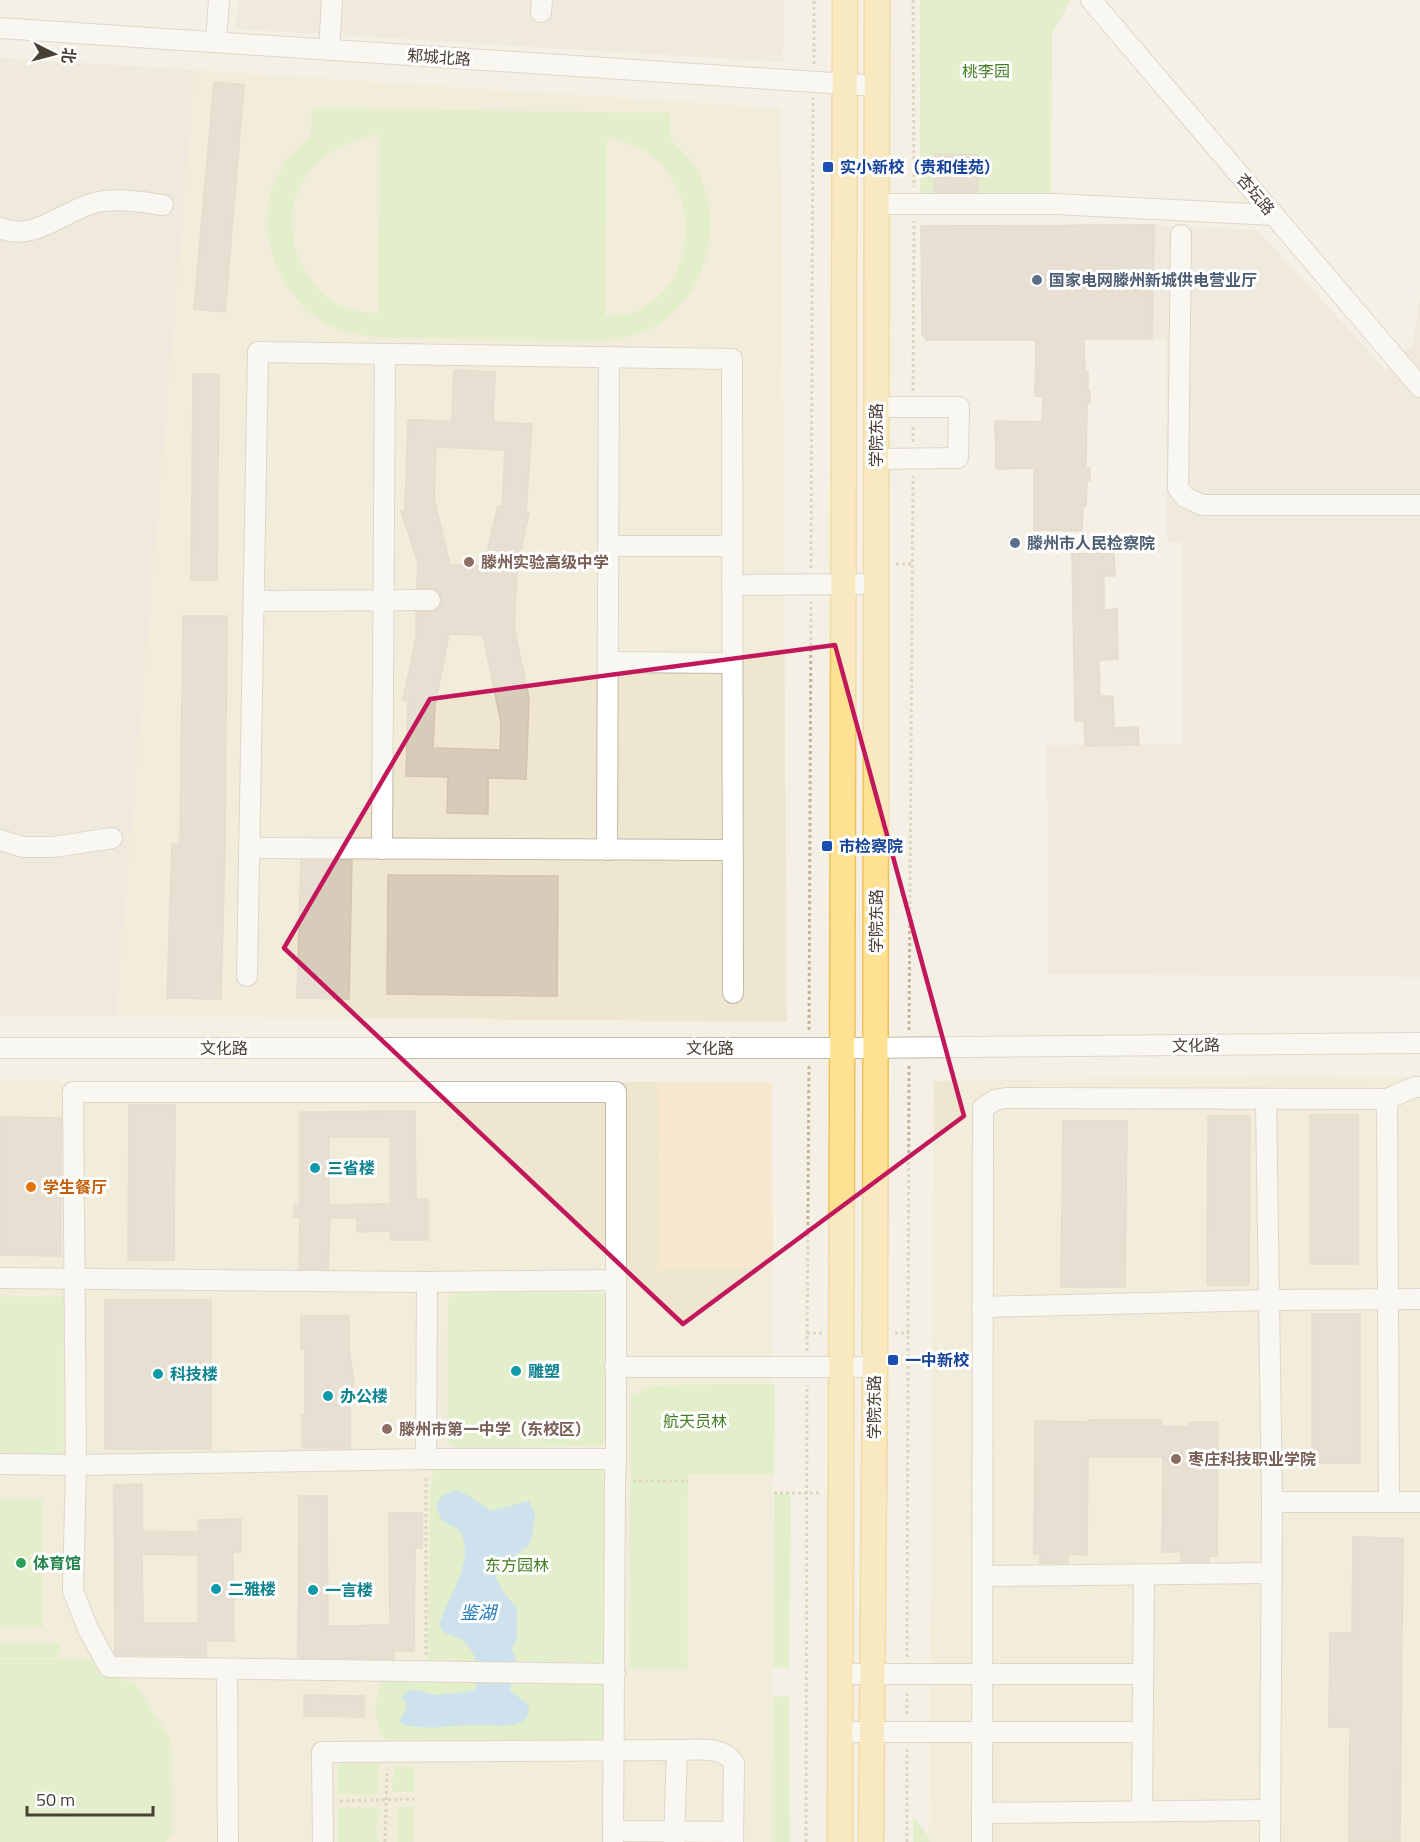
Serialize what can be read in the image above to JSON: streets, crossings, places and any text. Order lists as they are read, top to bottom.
{
  "streets": {
    "main road": ["学院东路"],
    "street": ["邾城北路", "杏坛路", "文化路"]
  },
  "crossings": [
    ["邾城北路", "学院东路"],
    ["学院东路", "文化路"]
  ],
  "water": ["鉴湖"],
  "parks": ["桃李园", "航天员林", "东方园林"],
  "places": {
    "transit": ["实小新校（贵和佳苑）", "市检察院", "一中新校"],
    "other": [
      "国家电网滕州新城供电营业厅",
      "滕州市人民检察院",
      "滕州实验高级中学",
      "三省楼",
      "学生餐厅",
      "雕塑",
      "科技楼",
      "办公楼",
      "滕州市第一中学（东校区）",
      "枣庄科技职业学院",
      "体育馆",
      "二雅楼",
      "一言楼"
    ]
  },
  "scale_bar": "50 m",
  "north": "right"
}
